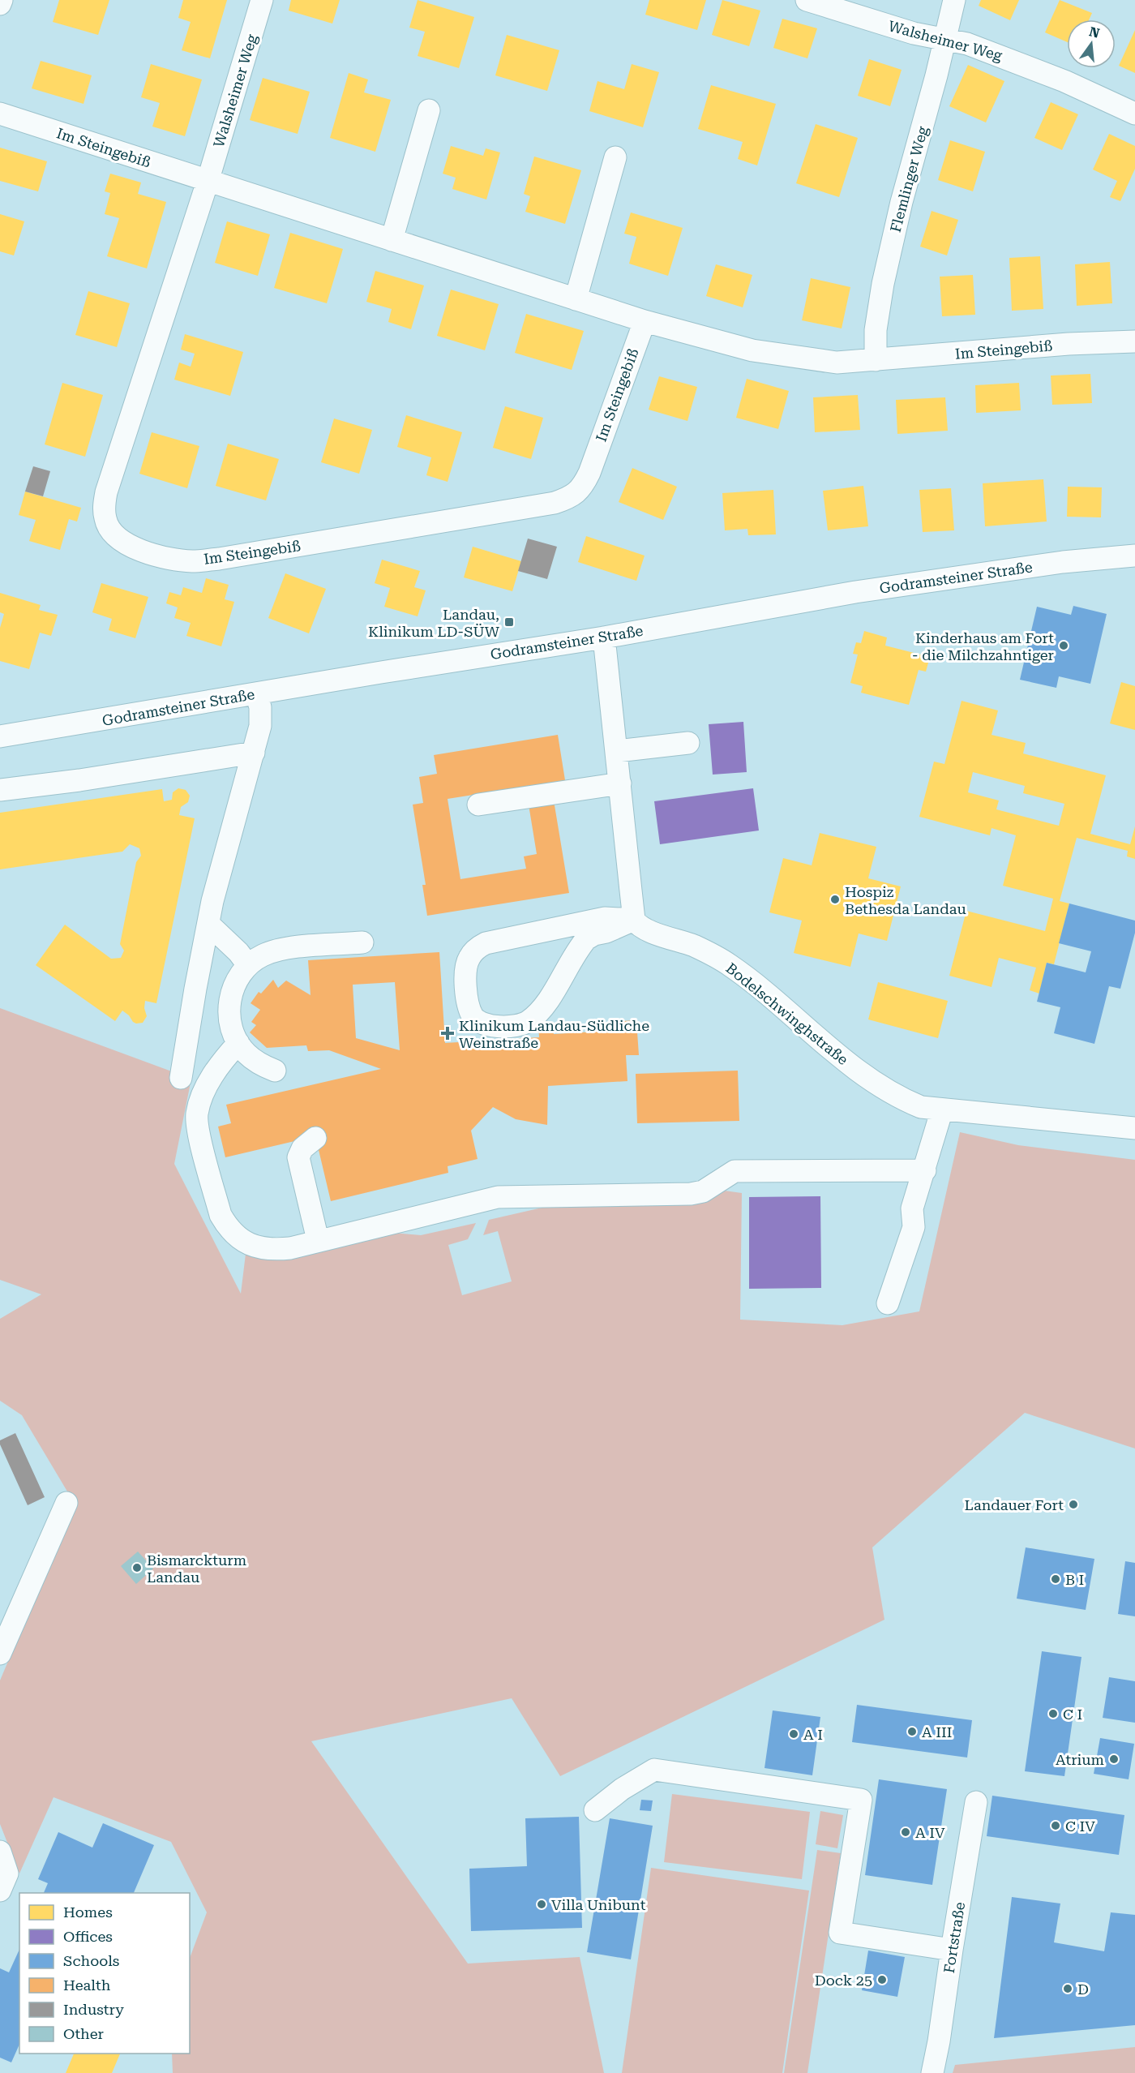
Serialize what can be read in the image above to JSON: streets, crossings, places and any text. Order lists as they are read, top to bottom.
{
  "streets": {
    "street": [
      "Walsheimer Weg",
      "Im Steingebiß",
      "Flemlinger Weg",
      "Godramsteiner Straße",
      "Bodelschwinghstraße",
      "Fortstraße"
    ]
  },
  "crossings": [
    ["Walsheimer Weg", "Im Steingebiß"],
    ["Walsheimer Weg", "Flemlinger Weg"],
    ["Im Steingebiß", "Flemlinger Weg"]
  ],
  "places": {
    "transit": ["Landau, Klinikum LD-SÜW"],
    "other": [
      "Kinderhaus am Fort - die Milchzahntiger",
      "Hospiz Bethesda Landau",
      "Landauer Fort",
      "Bismarckturm Landau",
      "B I",
      "C I",
      "A III",
      "A I",
      "Atrium",
      "C IV",
      "A IV",
      "Villa Unibunt",
      "Dock 25",
      "D"
    ],
    "health": ["Klinikum Landau-Südliche Weinstraße"]
  },
  "legend": [
    "Homes",
    "Offices",
    "Schools",
    "Health",
    "Industry",
    "Other"
  ],
  "north": "top"
}
